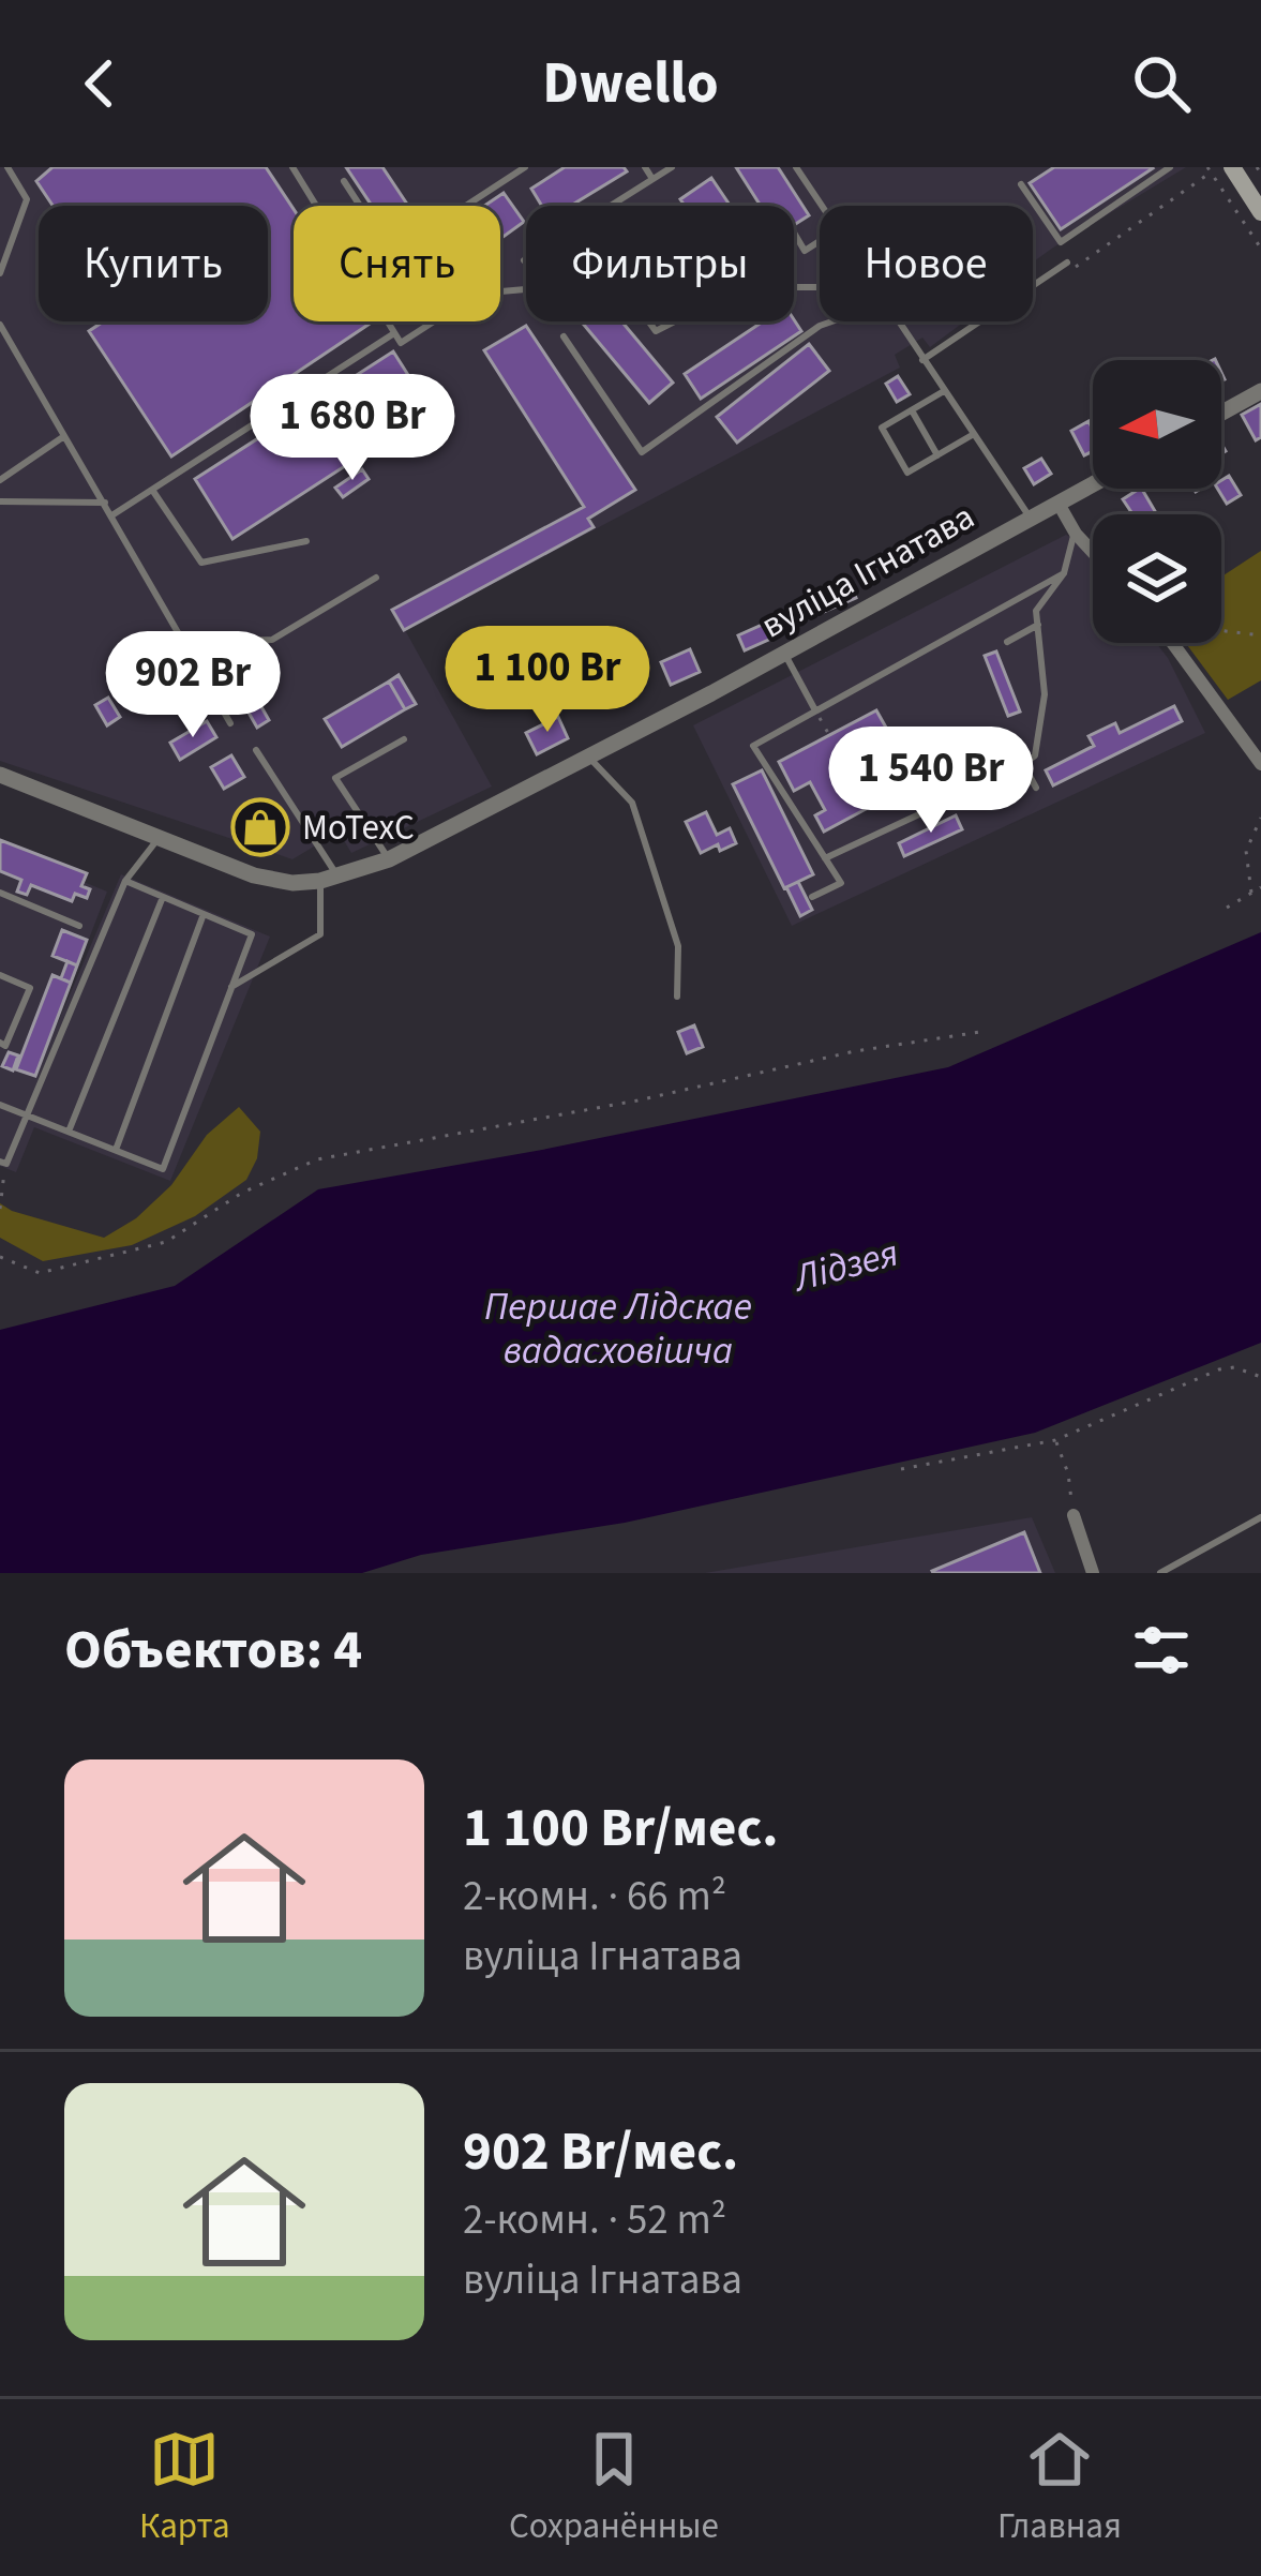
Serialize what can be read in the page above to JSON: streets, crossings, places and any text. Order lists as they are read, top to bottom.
{
  "streets": {
    "street": ["вуліца Ігнатава"]
  },
  "water": ["Лідзея", "Першае Лідскае вадасховішча"],
  "places": {
    "shop": ["MoTexC"]
  },
  "north": "left",
  "page": {
    "header": "Dwello",
    "chip": [
      "Купить",
      "Снять",
      "Фильтры",
      "Новое"
    ],
    "price": [
      "1 680 Br",
      "1 100 Br",
      "902 Br",
      "1 540 Br"
    ],
    "heading": "Объектов: 4",
    "list": [
      {
        "name": "1 100 Br/мес.",
        "note": "2-комн. · 66 m² · вуліца Ігнатава"
      },
      {
        "name": "902 Br/мес.",
        "note": "2-комн. · 52 m² · вуліца Ігнатава"
      }
    ],
    "tabs": ["Карта", "Сохранённые", "Главная"]
  }
}
